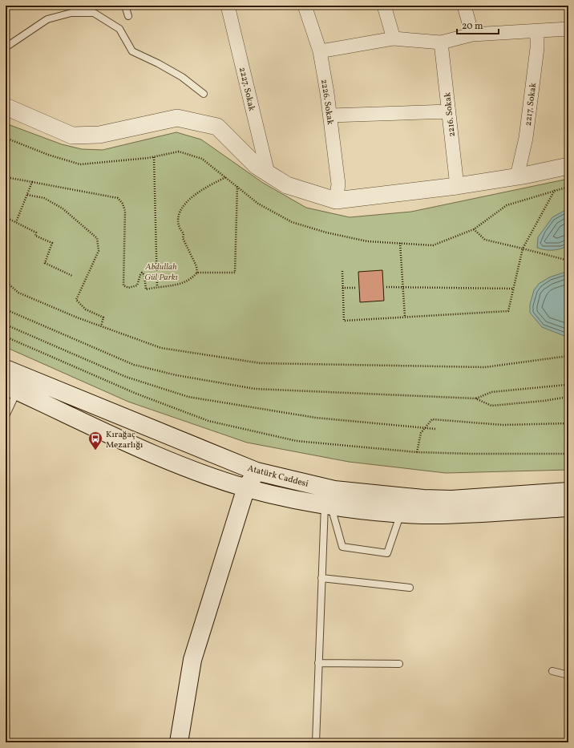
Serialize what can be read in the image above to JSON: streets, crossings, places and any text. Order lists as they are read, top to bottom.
{
  "streets": {
    "main road": ["Atatürk Caddesi"],
    "street": [
      "2227. Sokak",
      "2226. Sokak",
      "2217. Sokak",
      "2216. Sokak"
    ]
  },
  "parks": ["Abdullah Gül Parkı"],
  "places": {
    "bus stop": ["Kırağaç Mezarlığı"]
  },
  "scale_bar": "20 m"
}
